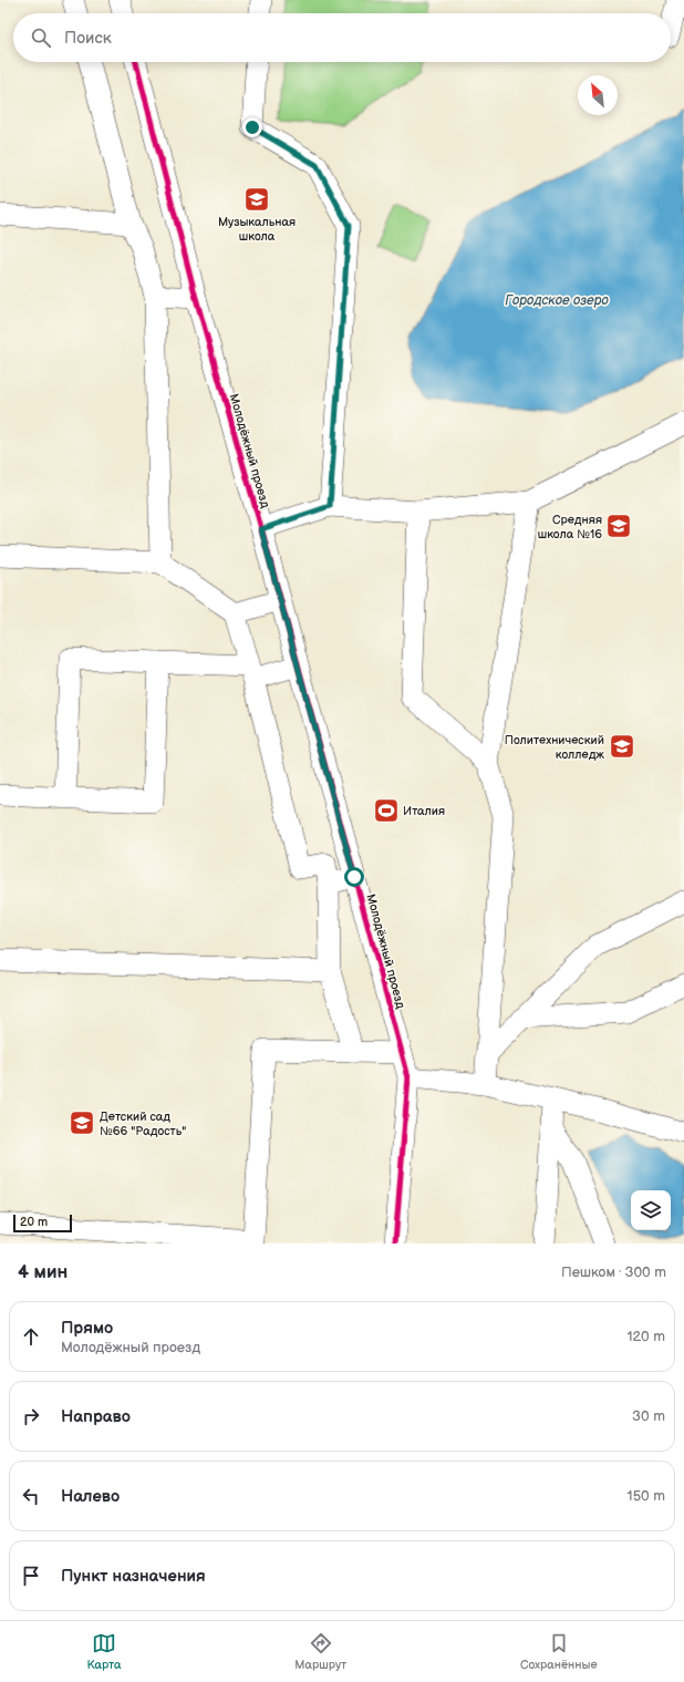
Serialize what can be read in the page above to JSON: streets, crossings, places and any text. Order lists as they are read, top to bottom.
{
  "streets": {
    "street": ["Молодёжный проезд"]
  },
  "water": ["Городское озеро"],
  "places": {
    "school or university": [
      "Музыкальная школа",
      "Средняя школа №16",
      "Политехнический колледж",
      "Детский сад №66 \"Радость\""
    ],
    "sports": ["Италия"]
  },
  "scale_bar": "20 m",
  "north": "top left",
  "page": {
    "search": "Поиск",
    "scale": "20 m",
    "heading": ["4 мин", "Пешком · 300 m"],
    "list": [
      ["Прямо", "Молодёжный проезд", "120 m"],
      ["Направо", "30 m"],
      ["Налево", "150 m"],
      "Пункт назначения"
    ],
    "nav": ["Карта", "Маршрут", "Сохранённые"]
  }
}
